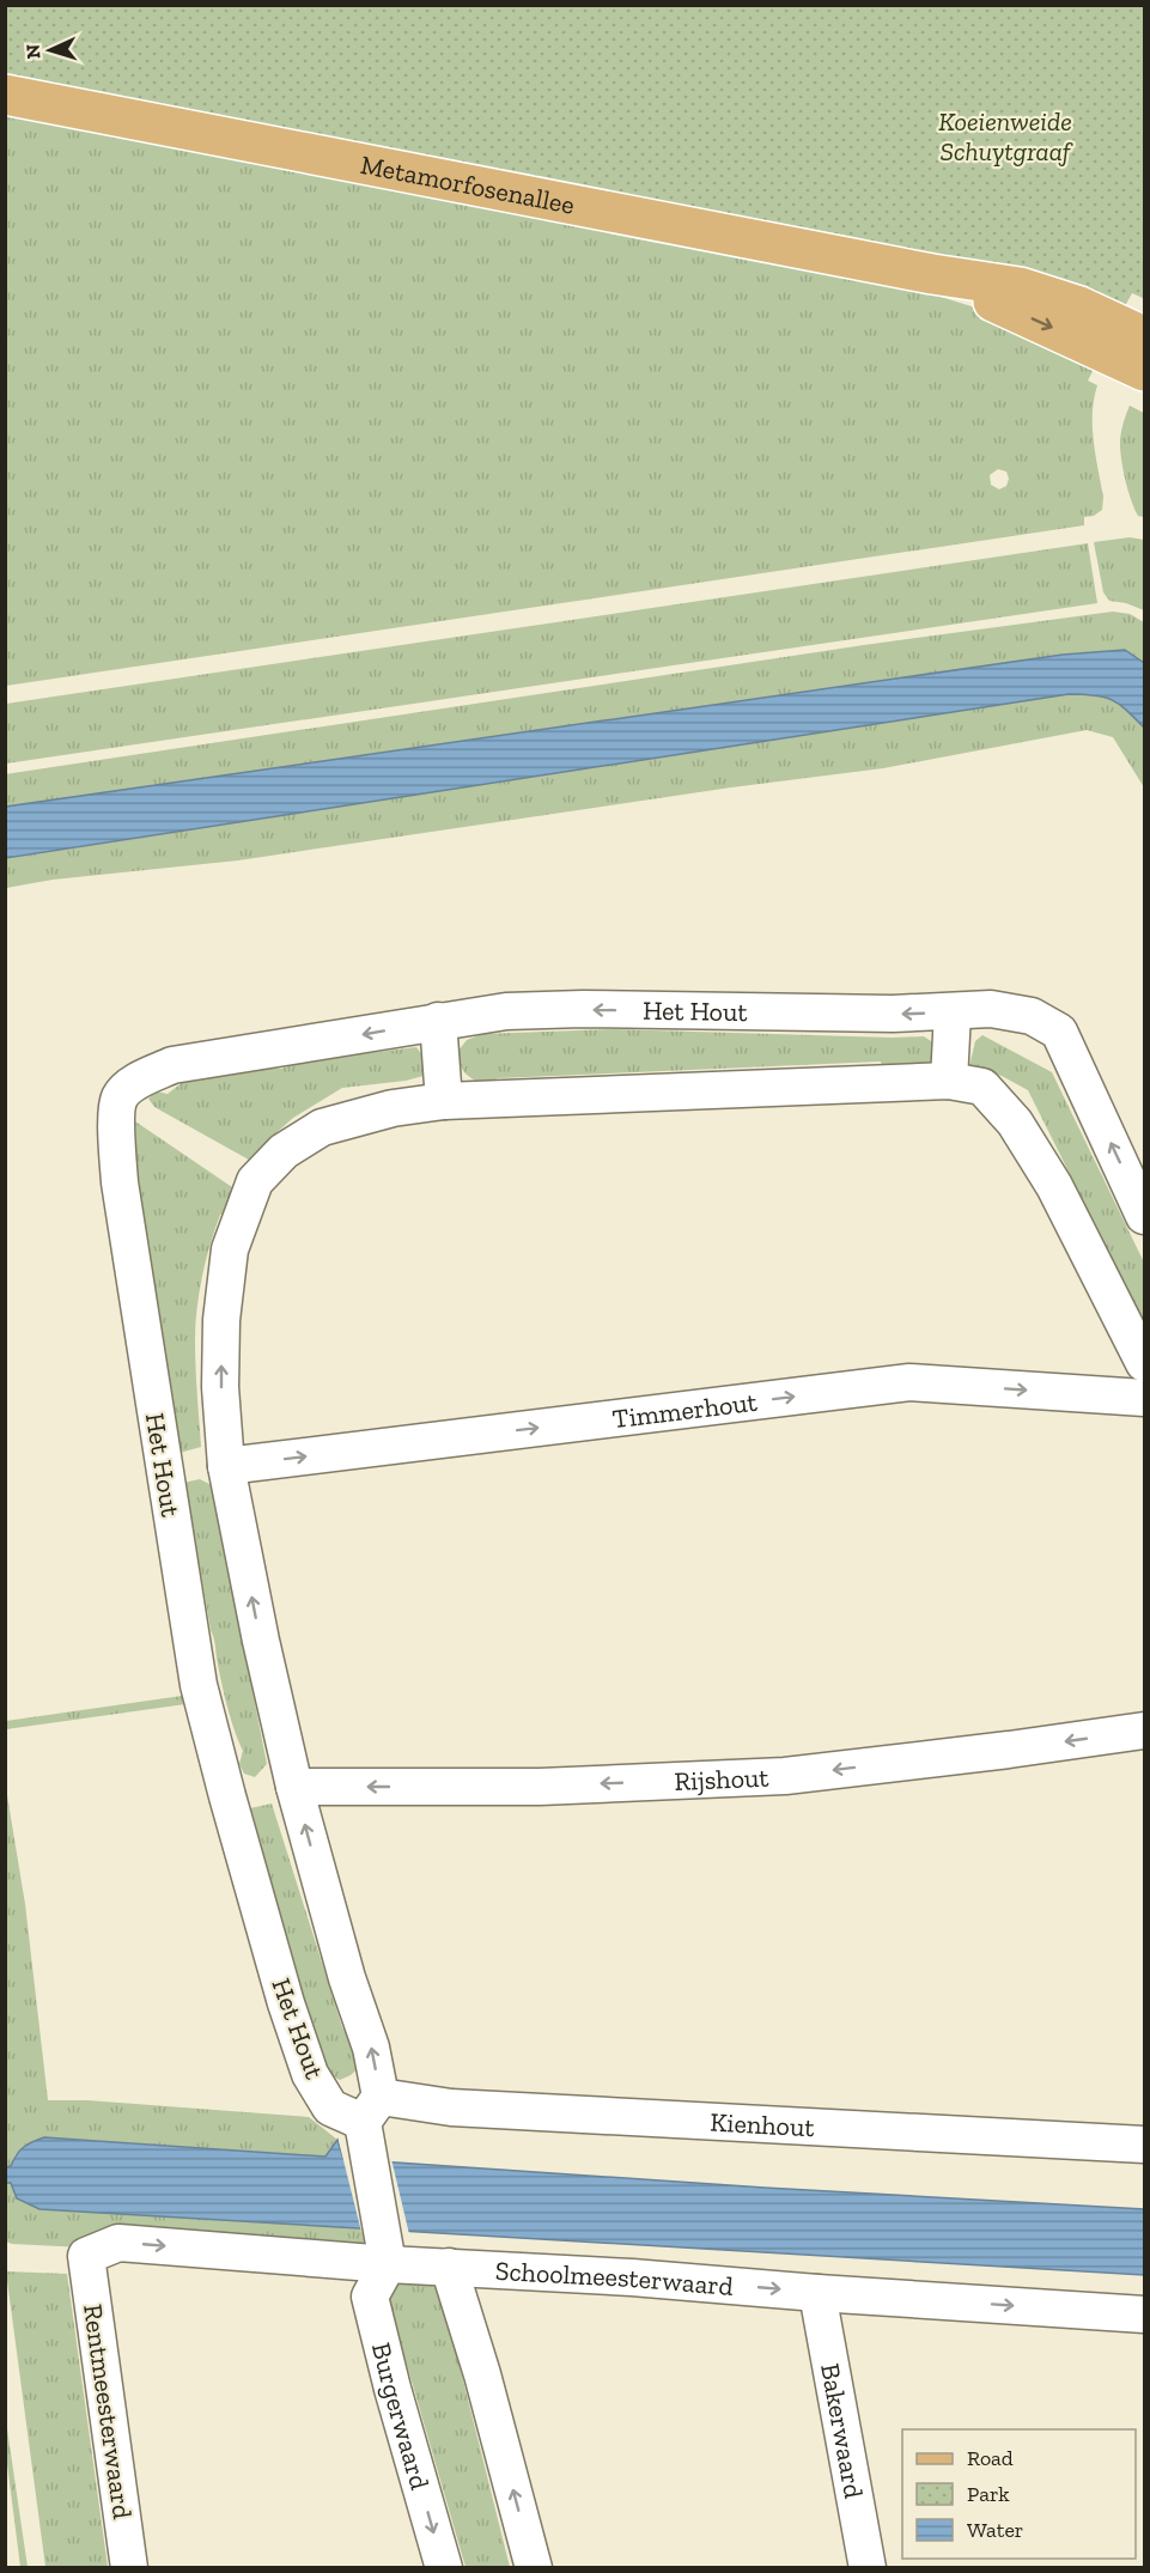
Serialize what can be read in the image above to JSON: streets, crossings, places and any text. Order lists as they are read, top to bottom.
{
  "streets": {
    "main road": ["Metamorfosenallee"],
    "street": [
      "Het Hout",
      "Timmerhout",
      "Rijshout",
      "Kienhout",
      "Schoolmeesterwaard",
      "Rentmeesterwaard",
      "Burgerwaard",
      "Bakerwaard"
    ]
  },
  "crossings": [
    ["Het Hout", "Kienhout"],
    ["Schoolmeesterwaard", "Rentmeesterwaard"],
    ["Schoolmeesterwaard", "Burgerwaard"],
    ["Schoolmeesterwaard", "Bakerwaard"]
  ],
  "one_way": ["Rijshout", "Schoolmeesterwaard"],
  "parks": ["Koeienweide Schuytgraaf"],
  "legend": ["Road", "Park", "Water"],
  "north": "left"
}
